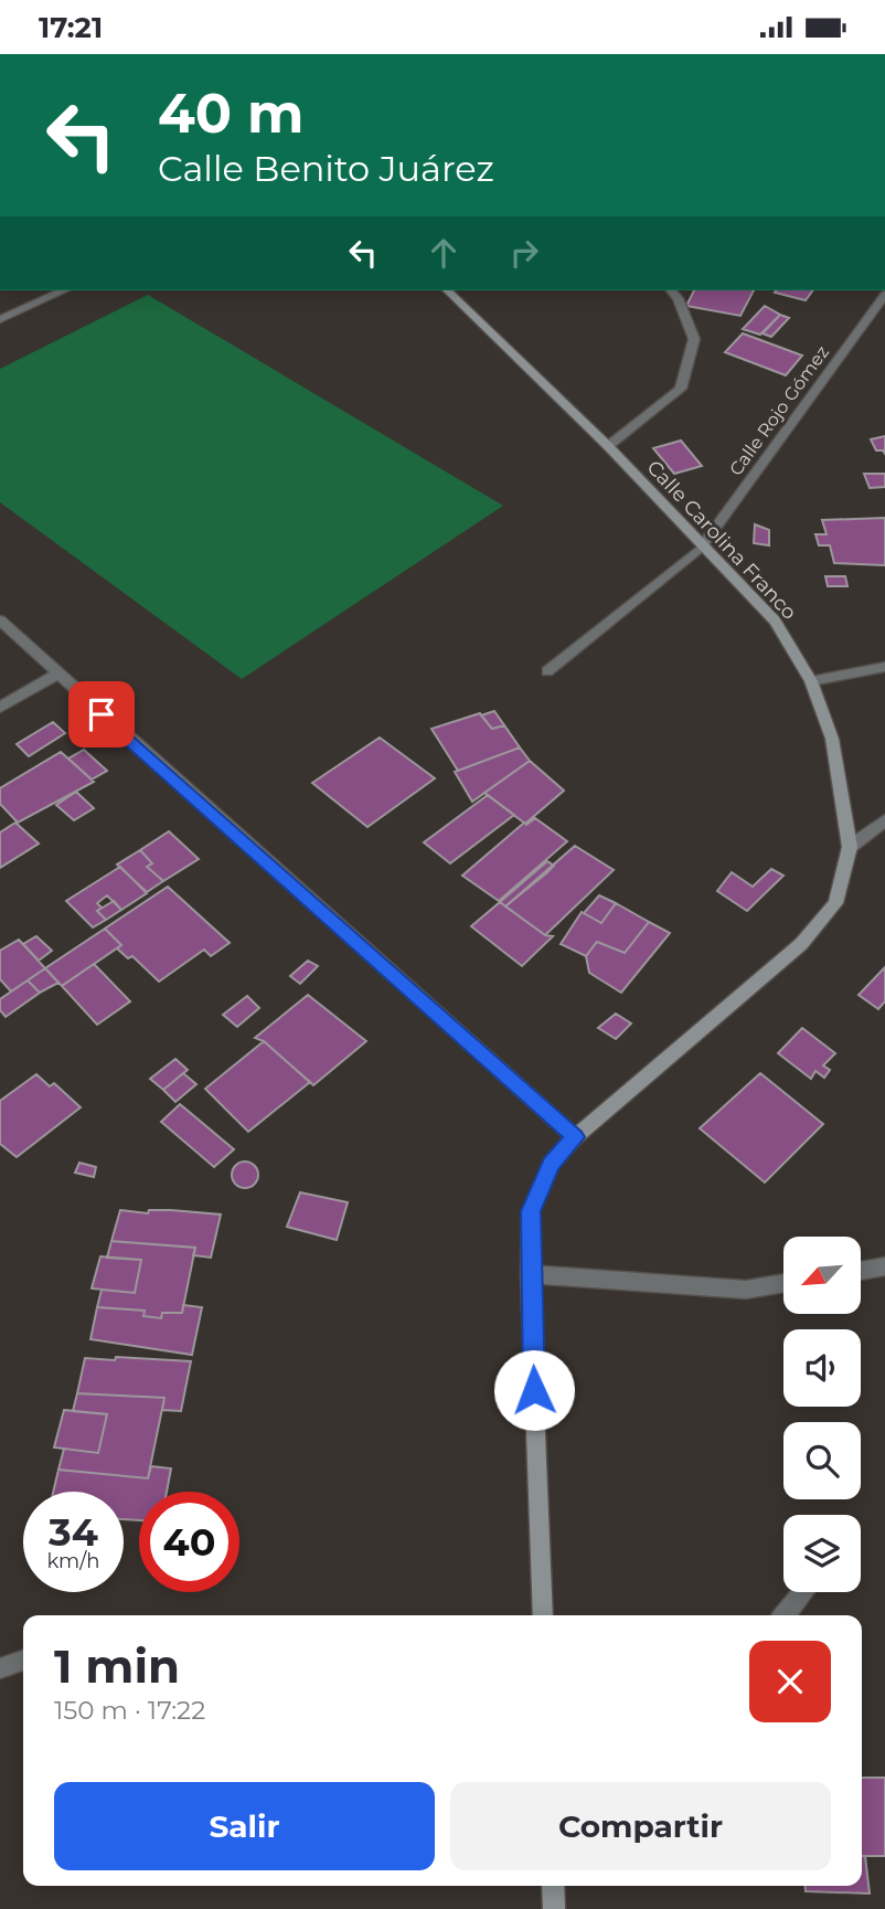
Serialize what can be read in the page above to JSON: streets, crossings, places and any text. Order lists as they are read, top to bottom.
{
  "streets": {
    "street": ["Calle Rojo Gómez", "Calle Carolina Franco"]
  },
  "crossings": [
    ["Calle Rojo Gómez", "Calle Carolina Franco"]
  ],
  "north": "bottom left",
  "page": {
    "status": "17:21",
    "turn": ["40 m", "Calle Benito Juárez"],
    "speed": "34 km/h",
    "limit": "40",
    "heading": ["1 min", "150 m · 17:22"],
    "buttons": ["Salir", "Compartir"]
  }
}
